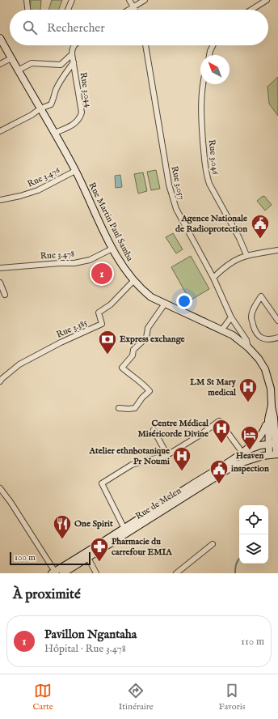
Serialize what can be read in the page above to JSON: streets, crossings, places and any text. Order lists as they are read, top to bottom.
{
  "streets": {
    "main road": ["Rue Martin Paul Samba", "Rue de Melen"],
    "street": [
      "Rue 3.044",
      "Rue 3.046",
      "Rue 3.476",
      "Rue 3.057",
      "Rue 3.478",
      "Rue 3.385"
    ]
  },
  "crossings": [
    ["Rue 3.044", "Rue Martin Paul Samba"],
    ["Rue 3.476", "Rue Martin Paul Samba"],
    ["Rue 3.057", "Rue Martin Paul Samba"],
    ["Rue Martin Paul Samba", "Rue 3.478"],
    ["Rue Martin Paul Samba", "Rue 3.385"],
    ["Rue Martin Paul Samba", "Rue de Melen"]
  ],
  "places": {
    "public building": ["Agence Nationale de Radioprotection", "inspection"],
    "bank": ["Express exchange"],
    "hospital": ["LM St Mary medical", "Centre Médical Miséricorde Divine", "Atelier ethnbotanique Pr Noumi"],
    "hotel": ["Heaven"],
    "restaurant": ["One Spirit"],
    "pharmacy": ["Pharmacie du carrefour EMIA"]
  },
  "scale_bar": "100 m",
  "north": "top left",
  "page": {
    "search": "Rechercher",
    "pins": "1",
    "scale": "100 m",
    "heading": "À proximité",
    "list": [
      {
        "mark": "1",
        "name": "Pavillon Ngantaha",
        "note": "Hôpital · Rue 3.478",
        "value": "110 m"
      }
    ],
    "nav": ["Carte", "Itinéraire", "Favoris"]
  }
}
